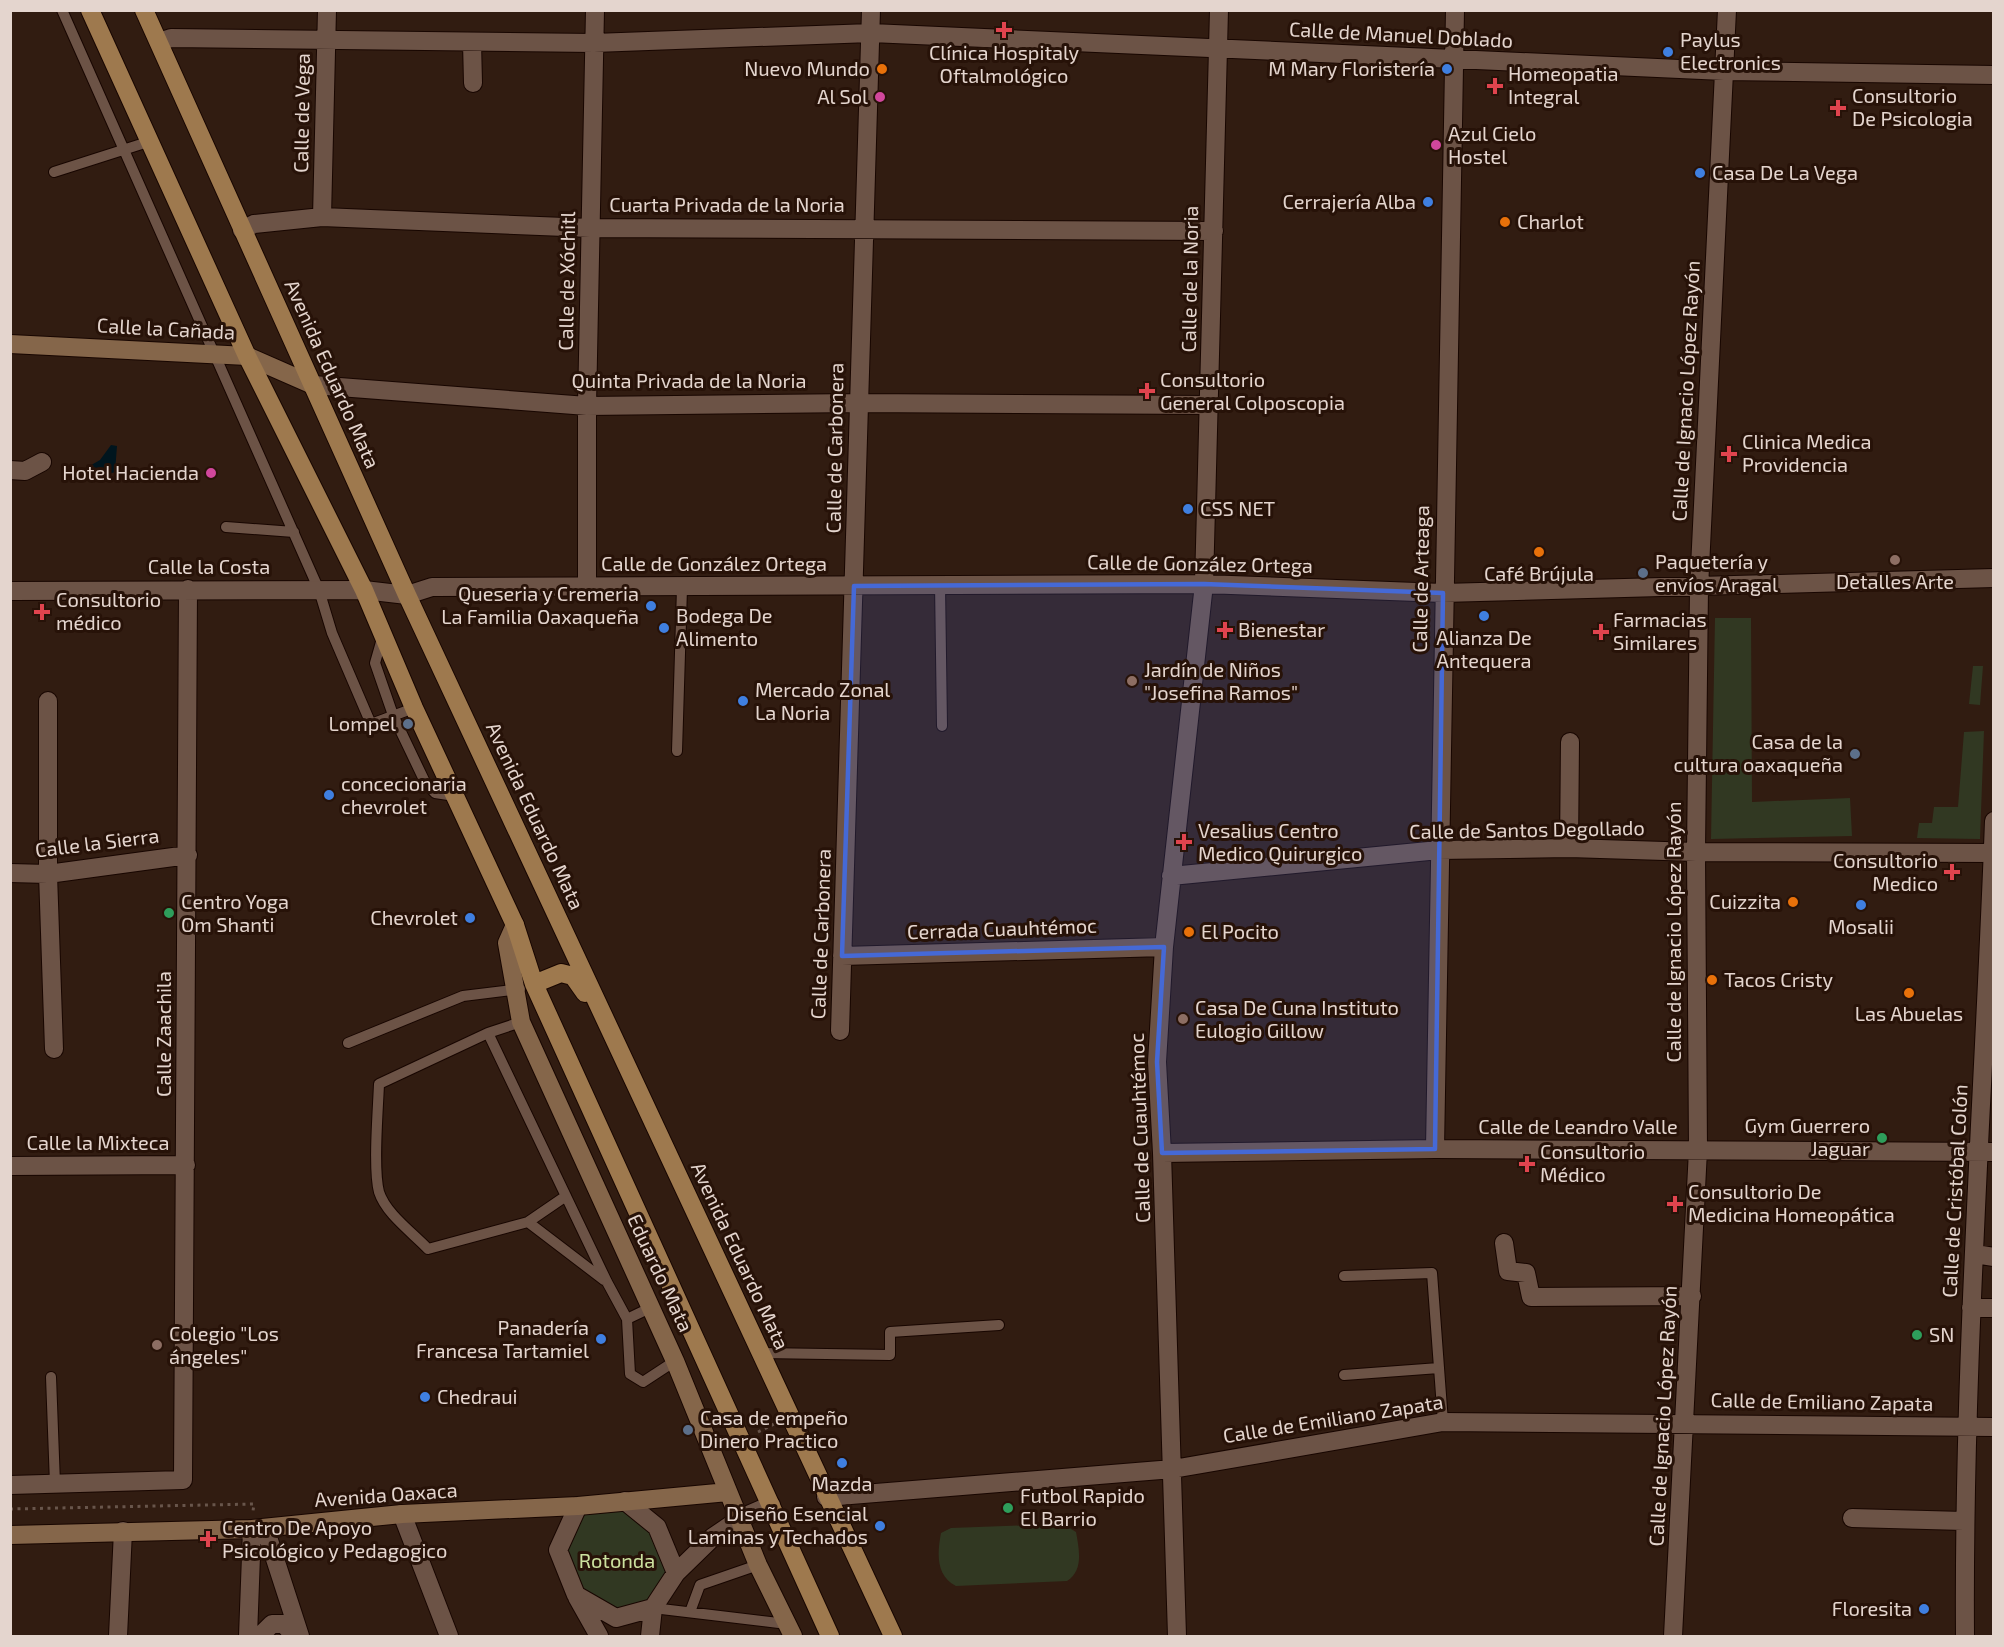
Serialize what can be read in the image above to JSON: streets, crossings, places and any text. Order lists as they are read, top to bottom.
{
  "streets": {
    "main road": ["Avenida Eduardo Mata"],
    "street": [
      "Calle de Manuel Doblado",
      "Calle de Vega",
      "Cuarta Privada de la Noria",
      "Calle de la Noria",
      "Calle de Xóchitl",
      "Calle la Cañada",
      "Quinta Privada de la Noria",
      "Calle de Ignacio López Rayón",
      "Calle de Carbonera",
      "Calle de González Ortega",
      "Calle la Costa",
      "Calle de Arteaga",
      "Calle de Santos Degollado",
      "Calle la Sierra",
      "Cerrada Cuauhtémoc",
      "Calle Zaachila",
      "Calle de Leandro Valle",
      "Calle de Cuauhtémoc",
      "Calle la Mixteca",
      "Calle de Cristóbal Colón",
      "Eduardo Mata",
      "Calle de Emiliano Zapata",
      "Avenida Oaxaca"
    ]
  },
  "crossings": [
    ["Calle de Manuel Doblado", "Calle de Vega"],
    ["Calle de Manuel Doblado", "Calle de la Noria"],
    ["Calle de Manuel Doblado", "Calle de Xóchitl"],
    ["Calle de Manuel Doblado", "Avenida Eduardo Mata"],
    ["Calle de Manuel Doblado", "Calle de Ignacio López Rayón"],
    ["Calle de Manuel Doblado", "Calle de Carbonera"],
    ["Calle de Manuel Doblado", "Calle de Arteaga"],
    ["Calle de Vega", "Cuarta Privada de la Noria"],
    ["Cuarta Privada de la Noria", "Calle de la Noria"],
    ["Cuarta Privada de la Noria", "Calle de Xóchitl"],
    ["Cuarta Privada de la Noria", "Avenida Eduardo Mata"],
    ["Cuarta Privada de la Noria", "Calle de Carbonera"],
    ["Calle de la Noria", "Quinta Privada de la Noria"],
    ["Calle de la Noria", "Calle de González Ortega"],
    ["Calle de la Noria", "Calle de Cuauhtémoc"],
    ["Calle de Xóchitl", "Quinta Privada de la Noria"],
    ["Calle de Xóchitl", "Calle de González Ortega"],
    ["Calle la Cañada", "Avenida Eduardo Mata"],
    ["Calle la Cañada", "Quinta Privada de la Noria"],
    ["Avenida Eduardo Mata", "Quinta Privada de la Noria"],
    ["Avenida Eduardo Mata", "Calle de González Ortega"],
    ["Avenida Eduardo Mata", "Calle la Costa"],
    ["Avenida Eduardo Mata", "Calle de Emiliano Zapata"],
    ["Quinta Privada de la Noria", "Calle de Carbonera"],
    ["Calle de Ignacio López Rayón", "Calle de González Ortega"],
    ["Calle de Ignacio López Rayón", "Calle de Santos Degollado"],
    ["Calle de Ignacio López Rayón", "Calle de Leandro Valle"],
    ["Calle de Ignacio López Rayón", "Calle de Emiliano Zapata"],
    ["Calle de Carbonera", "Calle de González Ortega"],
    ["Calle de Carbonera", "Cerrada Cuauhtémoc"],
    ["Calle de González Ortega", "Calle la Costa"],
    ["Calle de González Ortega", "Calle de Arteaga"],
    ["Calle de González Ortega", "Calle de Cuauhtémoc"],
    ["Calle la Costa", "Calle Zaachila"],
    ["Calle de Arteaga", "Calle de Santos Degollado"],
    ["Calle de Arteaga", "Calle de Leandro Valle"],
    ["Calle de Santos Degollado", "Calle de Cuauhtémoc"],
    ["Calle de Santos Degollado", "Calle de Cristóbal Colón"],
    ["Calle la Sierra", "Calle Zaachila"],
    ["Cerrada Cuauhtémoc", "Calle de Cuauhtémoc"],
    ["Calle Zaachila", "Calle la Mixteca"],
    ["Calle de Leandro Valle", "Calle de Cuauhtémoc"],
    ["Calle de Leandro Valle", "Calle de Cristóbal Colón"],
    ["Calle de Cuauhtémoc", "Calle de Emiliano Zapata"],
    ["Calle de Cristóbal Colón", "Calle de Emiliano Zapata"],
    ["Eduardo Mata", "Avenida Oaxaca"]
  ],
  "parks": ["Rotonda"],
  "places": {
    "health": [
      "Clínica Hospitaly Oftalmológico",
      "Homeopatia Integral",
      "Consultorio De Psicologia",
      "Consultorio General Colposcopia",
      "Clinica Medica Providencia",
      "Consultorio médico",
      "Bienestar",
      "Farmacias Similares",
      "Vesalius Centro Medico Quirurgico",
      "Consultorio Medico",
      "Consultorio Médico",
      "Consultorio De Medicina Homeopática",
      "Centro De Apoyo Psicológico y Pedagogico"
    ],
    "other": [
      "Paylus Electronics",
      "Nuevo Mundo",
      "M Mary Floristería",
      "Al Sol",
      "Azul Cielo Hostel",
      "Casa De La Vega",
      "Cerrajería Alba",
      "Charlot",
      "Hotel Hacienda",
      "CSS NET",
      "Café Brújula",
      "Detalles Arte",
      "Paquetería y envíos Aragal",
      "Queseria y Cremeria La Familia Oaxaqueña",
      "Alianza De Antequera",
      "Bodega De Alimento",
      "Jardín de Niños \"Josefina Ramos\"",
      "Mercado Zonal La Noria",
      "Lompel",
      "Casa de la cultura oaxaqueña",
      "concecionaria chevrolet",
      "Cuizzita",
      "Mosalii",
      "Centro Yoga Om Shanti",
      "Chevrolet",
      "El Pocito",
      "Tacos Cristy",
      "Las Abuelas",
      "Casa De Cuna Instituto Eulogio Gillow",
      "Gym Guerrero Jaguar",
      "SN",
      "Panadería Francesa Tartamiel",
      "Colegio \"Los ángeles\"",
      "Chedraui",
      "Casa de empeño Dinero Practico",
      "Mazda",
      "Futbol Rapido El Barrio",
      "Diseño Esencial Laminas y Techados",
      "Floresita"
    ]
  }
}
